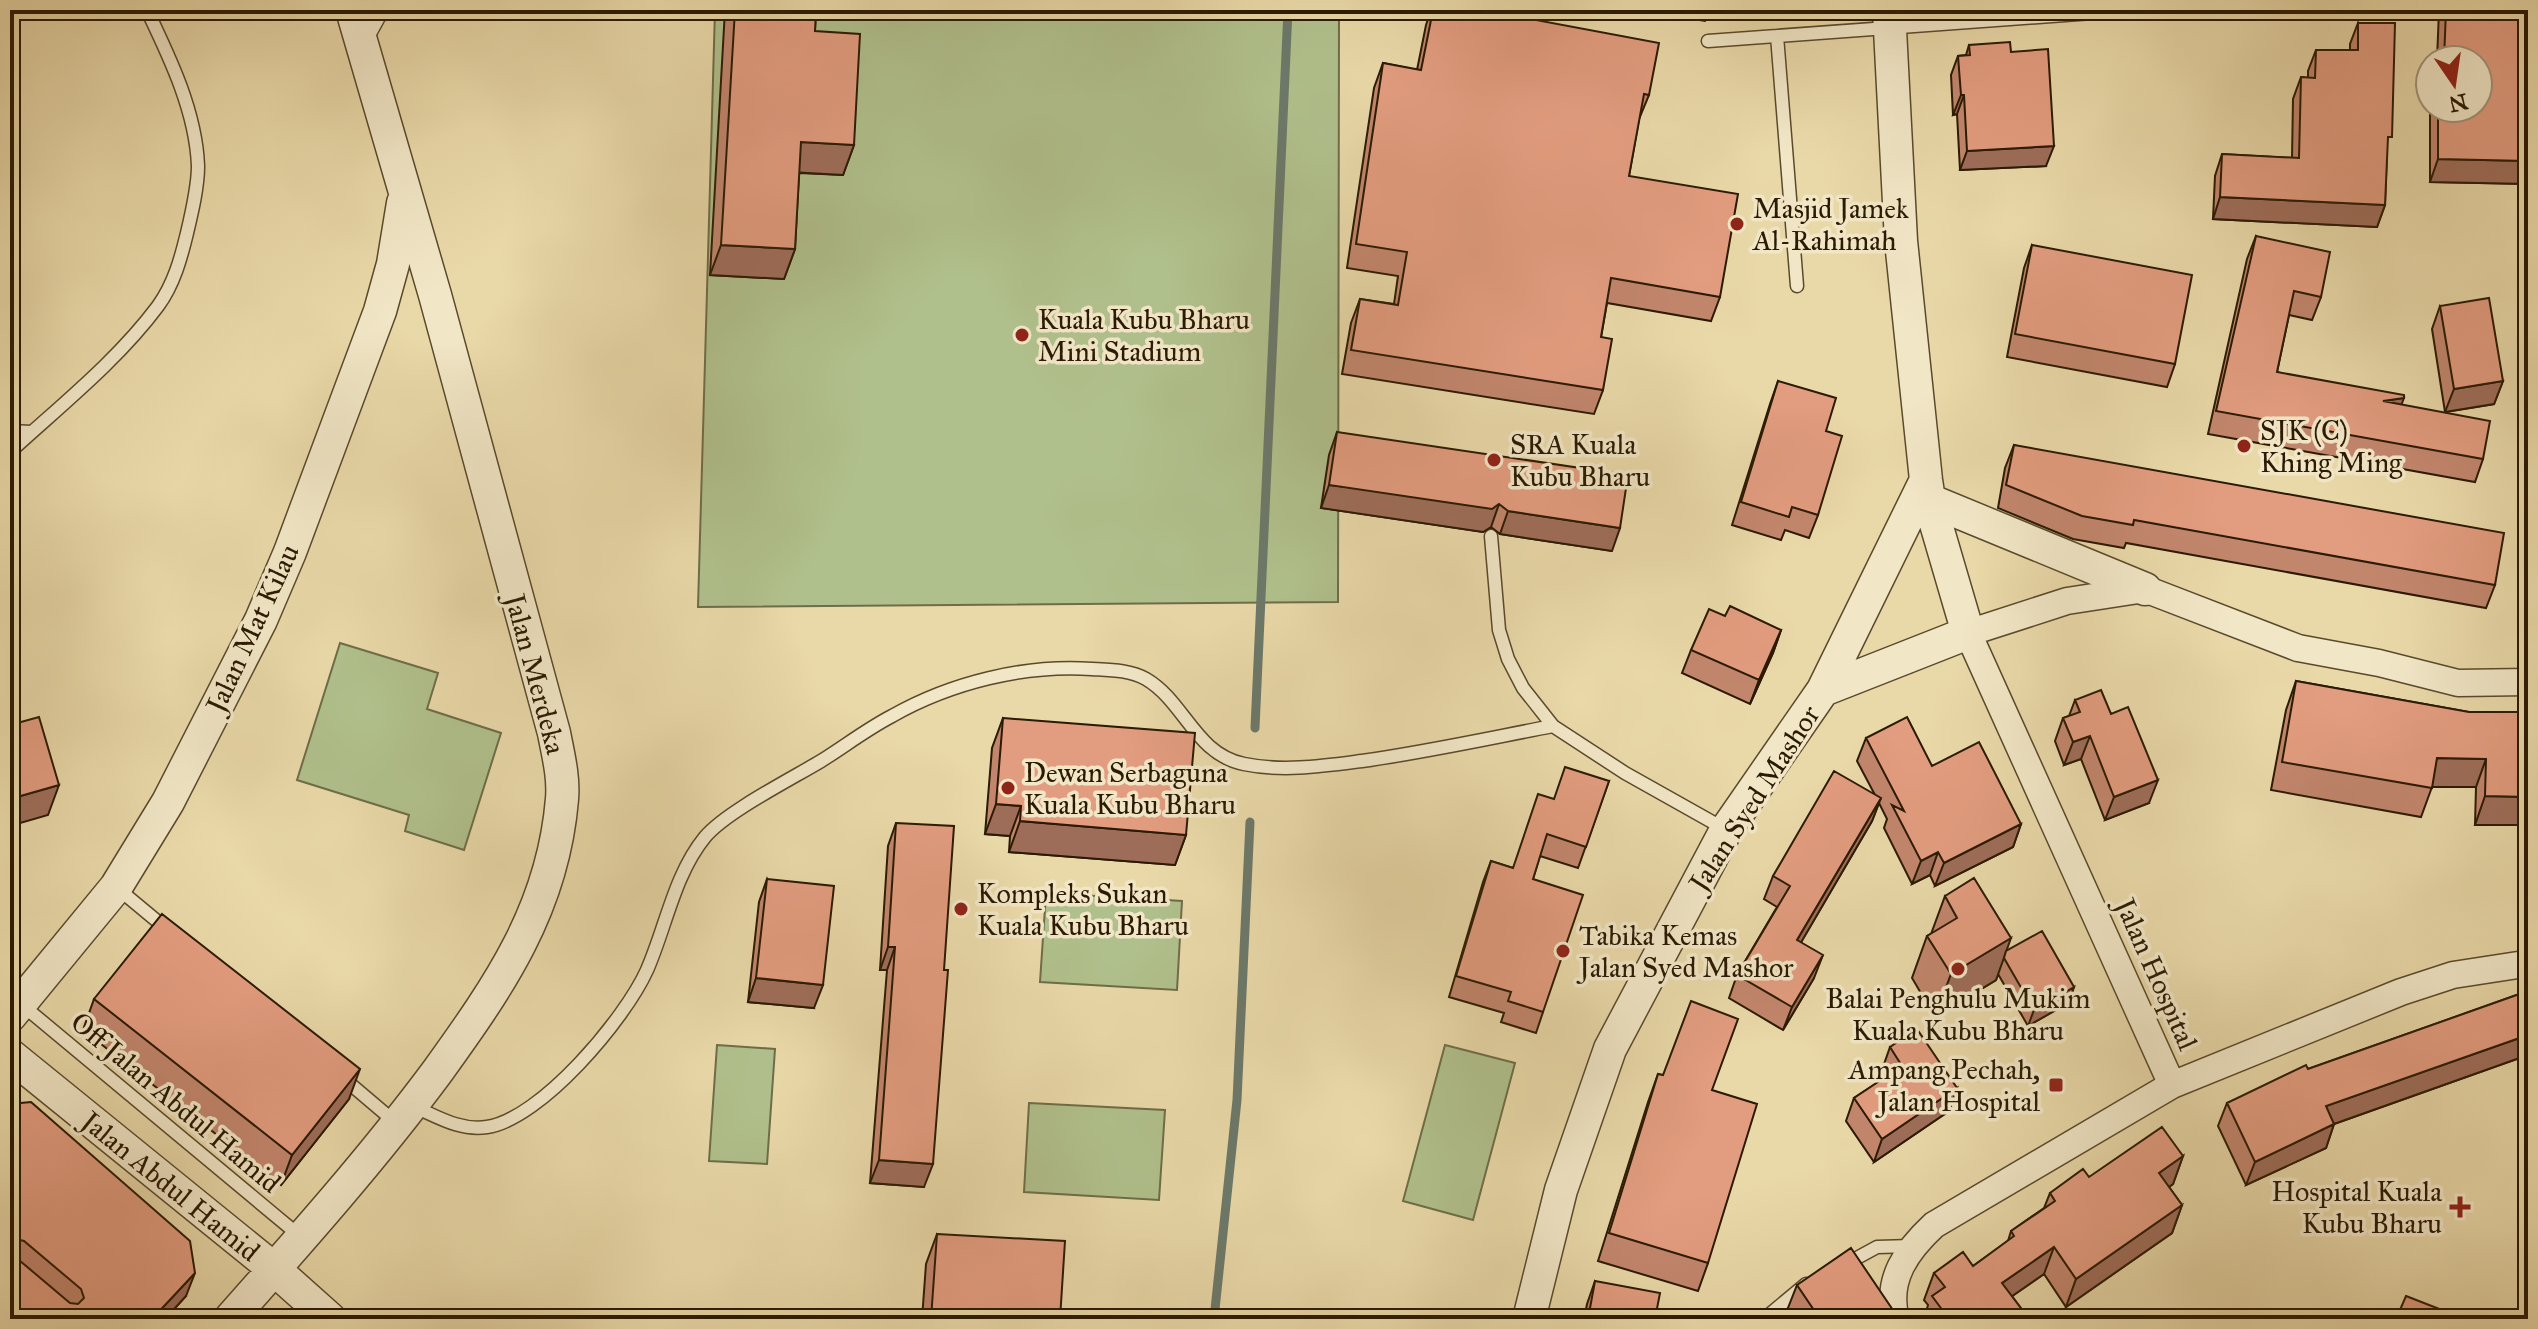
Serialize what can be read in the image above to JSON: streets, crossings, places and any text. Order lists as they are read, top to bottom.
{
  "streets": {
    "street": [
      "Jalan Mat Kilau",
      "Jalan Merdeka",
      "Jalan Syed Mashor",
      "Jalan Hospital",
      "Jalan Abdul Hamid"
    ],
    "lane": ["Off Jalan Abdul Hamid"]
  },
  "crossings": [
    ["Jalan Mat Kilau", "Jalan Merdeka"],
    ["Jalan Mat Kilau", "Off Jalan Abdul Hamid"],
    ["Jalan Merdeka", "Off Jalan Abdul Hamid"],
    ["Jalan Merdeka", "Jalan Abdul Hamid"],
    ["Jalan Syed Mashor", "Jalan Hospital"]
  ],
  "places": {
    "other": [
      "Masjid Jamek Al-Rahimah",
      "Kuala Kubu Bharu Mini Stadium",
      "SJK (C) Khing Ming",
      "SRA Kuala Kubu Bharu",
      "Dewan Serbaguna Kuala Kubu Bharu",
      "Kompleks Sukan Kuala Kubu Bharu",
      "Tabika Kemas Jalan Syed Mashor",
      "Balai Penghulu Mukim Kuala Kubu Bharu"
    ],
    "transit": ["Ampang Pechah, Jalan Hospital"],
    "health": ["Hospital Kuala Kubu Bharu"]
  },
  "north": "bottom"
}
